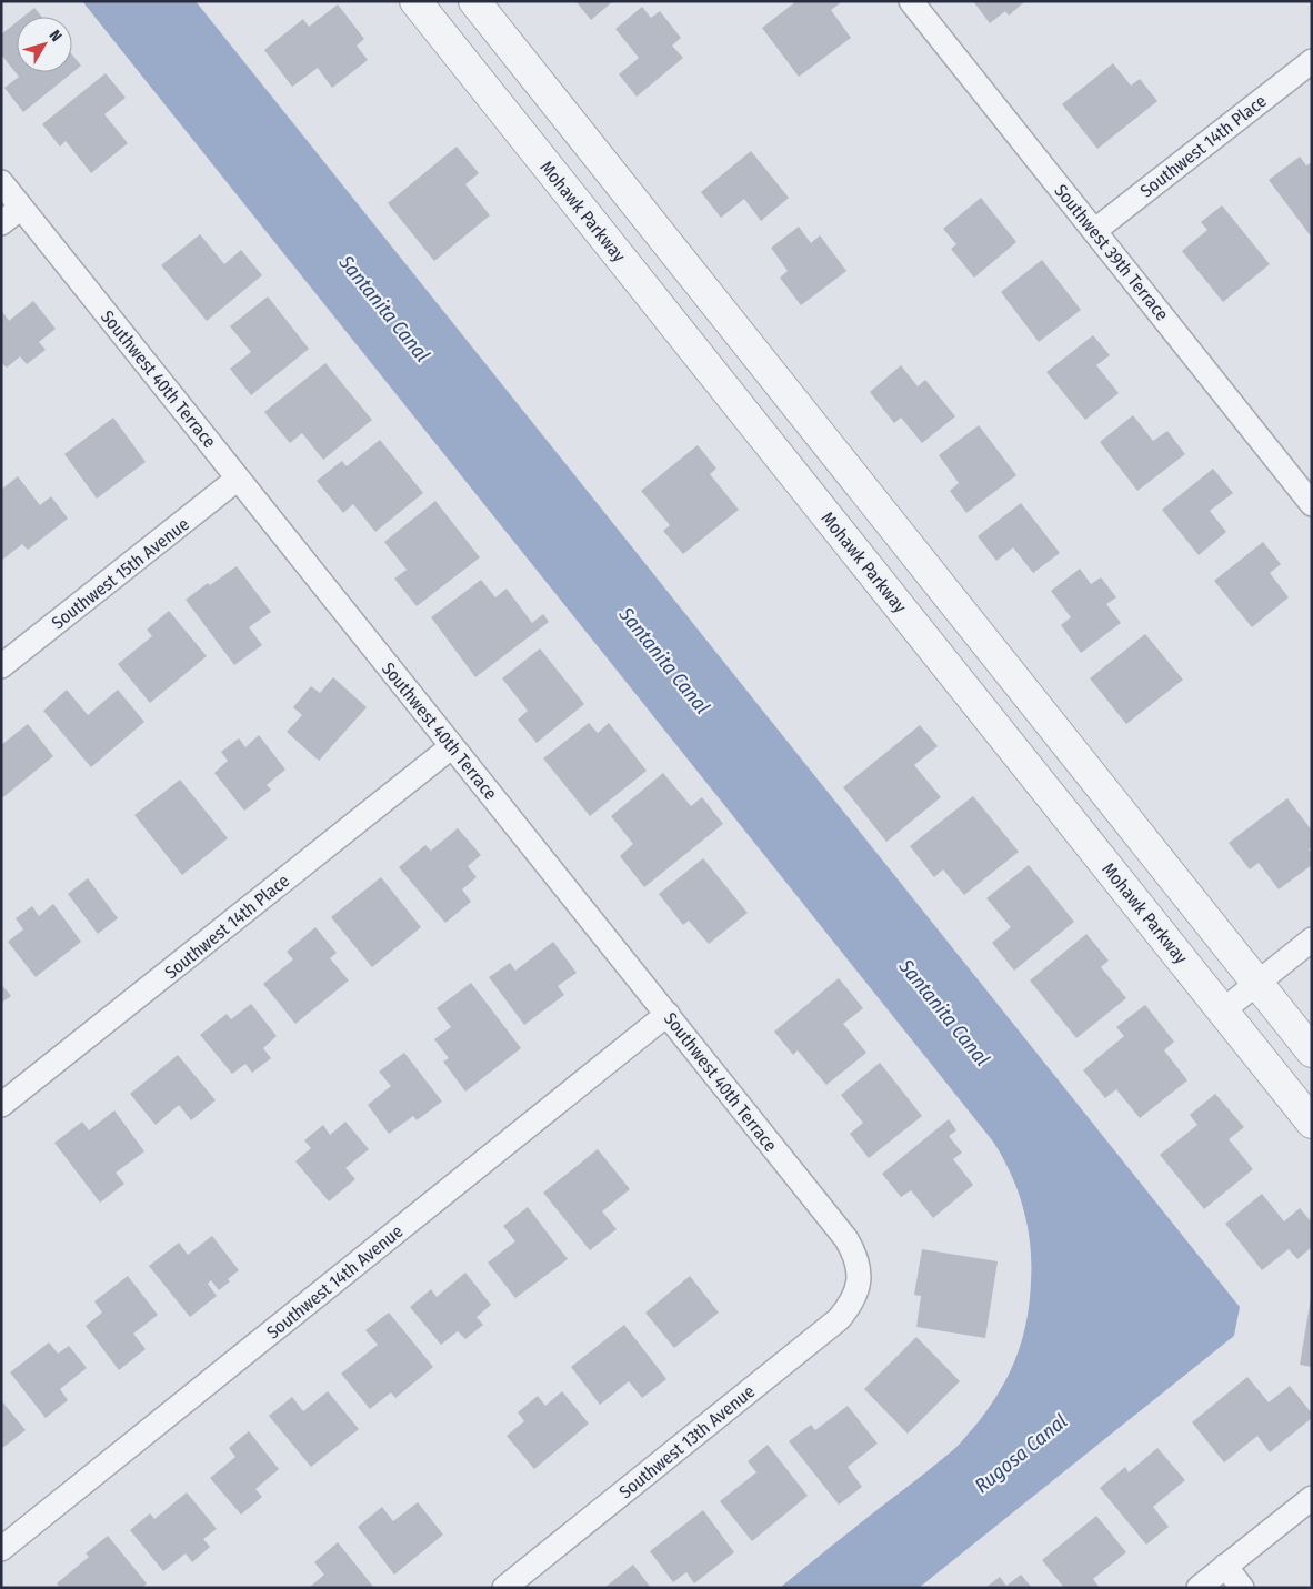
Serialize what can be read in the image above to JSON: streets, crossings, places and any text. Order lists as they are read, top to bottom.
{
  "streets": {
    "street": [
      "Southwest 14th Place",
      "Mohawk Parkway",
      "Southwest 39th Terrace",
      "Southwest 40th Terrace",
      "Southwest 15th Avenue",
      "Southwest 14th Avenue",
      "Southwest 13th Avenue"
    ]
  },
  "crossings": [
    ["Southwest 14th Place", "Southwest 39th Terrace"],
    ["Southwest 14th Place", "Southwest 40th Terrace"],
    ["Southwest 40th Terrace", "Southwest 15th Avenue"],
    ["Southwest 40th Terrace", "Southwest 14th Avenue"],
    ["Southwest 40th Terrace", "Southwest 13th Avenue"]
  ],
  "water": ["Santanita Canal", "Rugosa Canal"],
  "north": "top right"
}
